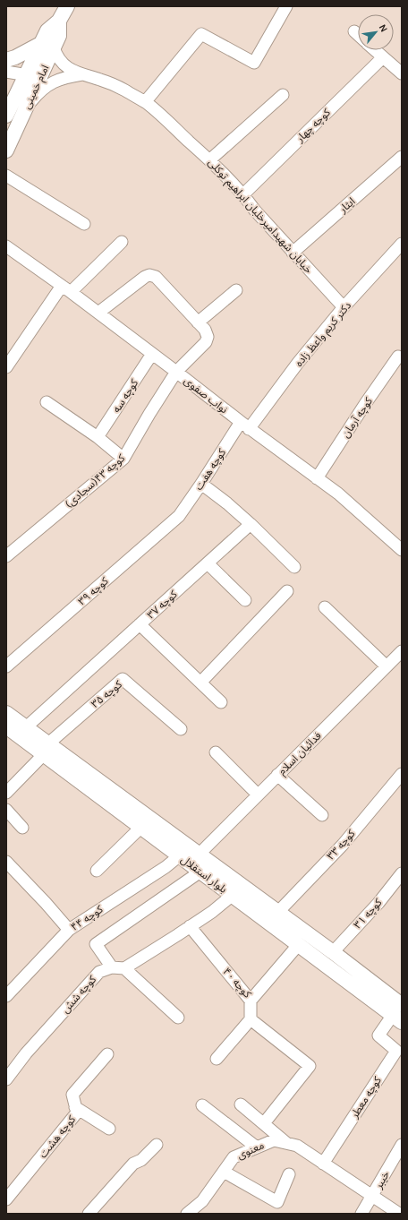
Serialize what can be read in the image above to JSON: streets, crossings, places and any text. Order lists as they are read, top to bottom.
{
  "streets": {
    "main road": ["امام خمینی", "بلوار استقلال"],
    "street": [
      "کوچه چهار",
      "ایثار",
      "خیابان شهیدامیرخلبان ابراهیم توکلی",
      "دکتر کریم واعظ زاده",
      "نواب صفوی",
      "کوچه سه",
      "کوچه آرمان",
      "کوچه هفت",
      "کوچه ۴۳(سجادی)",
      "کوچه ۳۹",
      "کوچه ۳۷",
      "کوچه ۳۵",
      "فدائیان اسلام",
      "کوچه ۳۳",
      "کوچه ۳۱",
      "کوچه ۴۴",
      "کوچه ۴۰",
      "کوچه شش",
      "کوچه معطر",
      "کوچه هشت",
      "معنوی",
      "خیبر"
    ]
  },
  "crossings": [
    ["کوچه چهار", "خیابان شهیدامیرخلبان ابراهیم توکلی"],
    ["ایثار", "خیابان شهیدامیرخلبان ابراهیم توکلی"],
    ["خیابان شهیدامیرخلبان ابراهیم توکلی", "دکتر کریم واعظ زاده"],
    ["دکتر کریم واعظ زاده", "نواب صفوی"],
    ["دکتر کریم واعظ زاده", "کوچه هفت"],
    ["نواب صفوی", "کوچه سه"],
    ["نواب صفوی", "کوچه آرمان"],
    ["نواب صفوی", "کوچه هفت"],
    ["نواب صفوی", "کوچه ۴۳(سجادی)"],
    ["کوچه هفت", "کوچه ۳۹"],
    ["کوچه ۳۷", "بلوار استقلال"],
    ["کوچه ۳۵", "بلوار استقلال"],
    ["فدائیان اسلام", "بلوار استقلال"],
    ["فدائیان اسلام", "کوچه ۴۴"],
    ["کوچه ۳۳", "بلوار استقلال"],
    ["بلوار استقلال", "کوچه ۳۱"],
    ["بلوار استقلال", "کوچه ۴۴"],
    ["بلوار استقلال", "کوچه ۴۰"],
    ["بلوار استقلال", "کوچه معطر"]
  ],
  "north": "top right"
}
